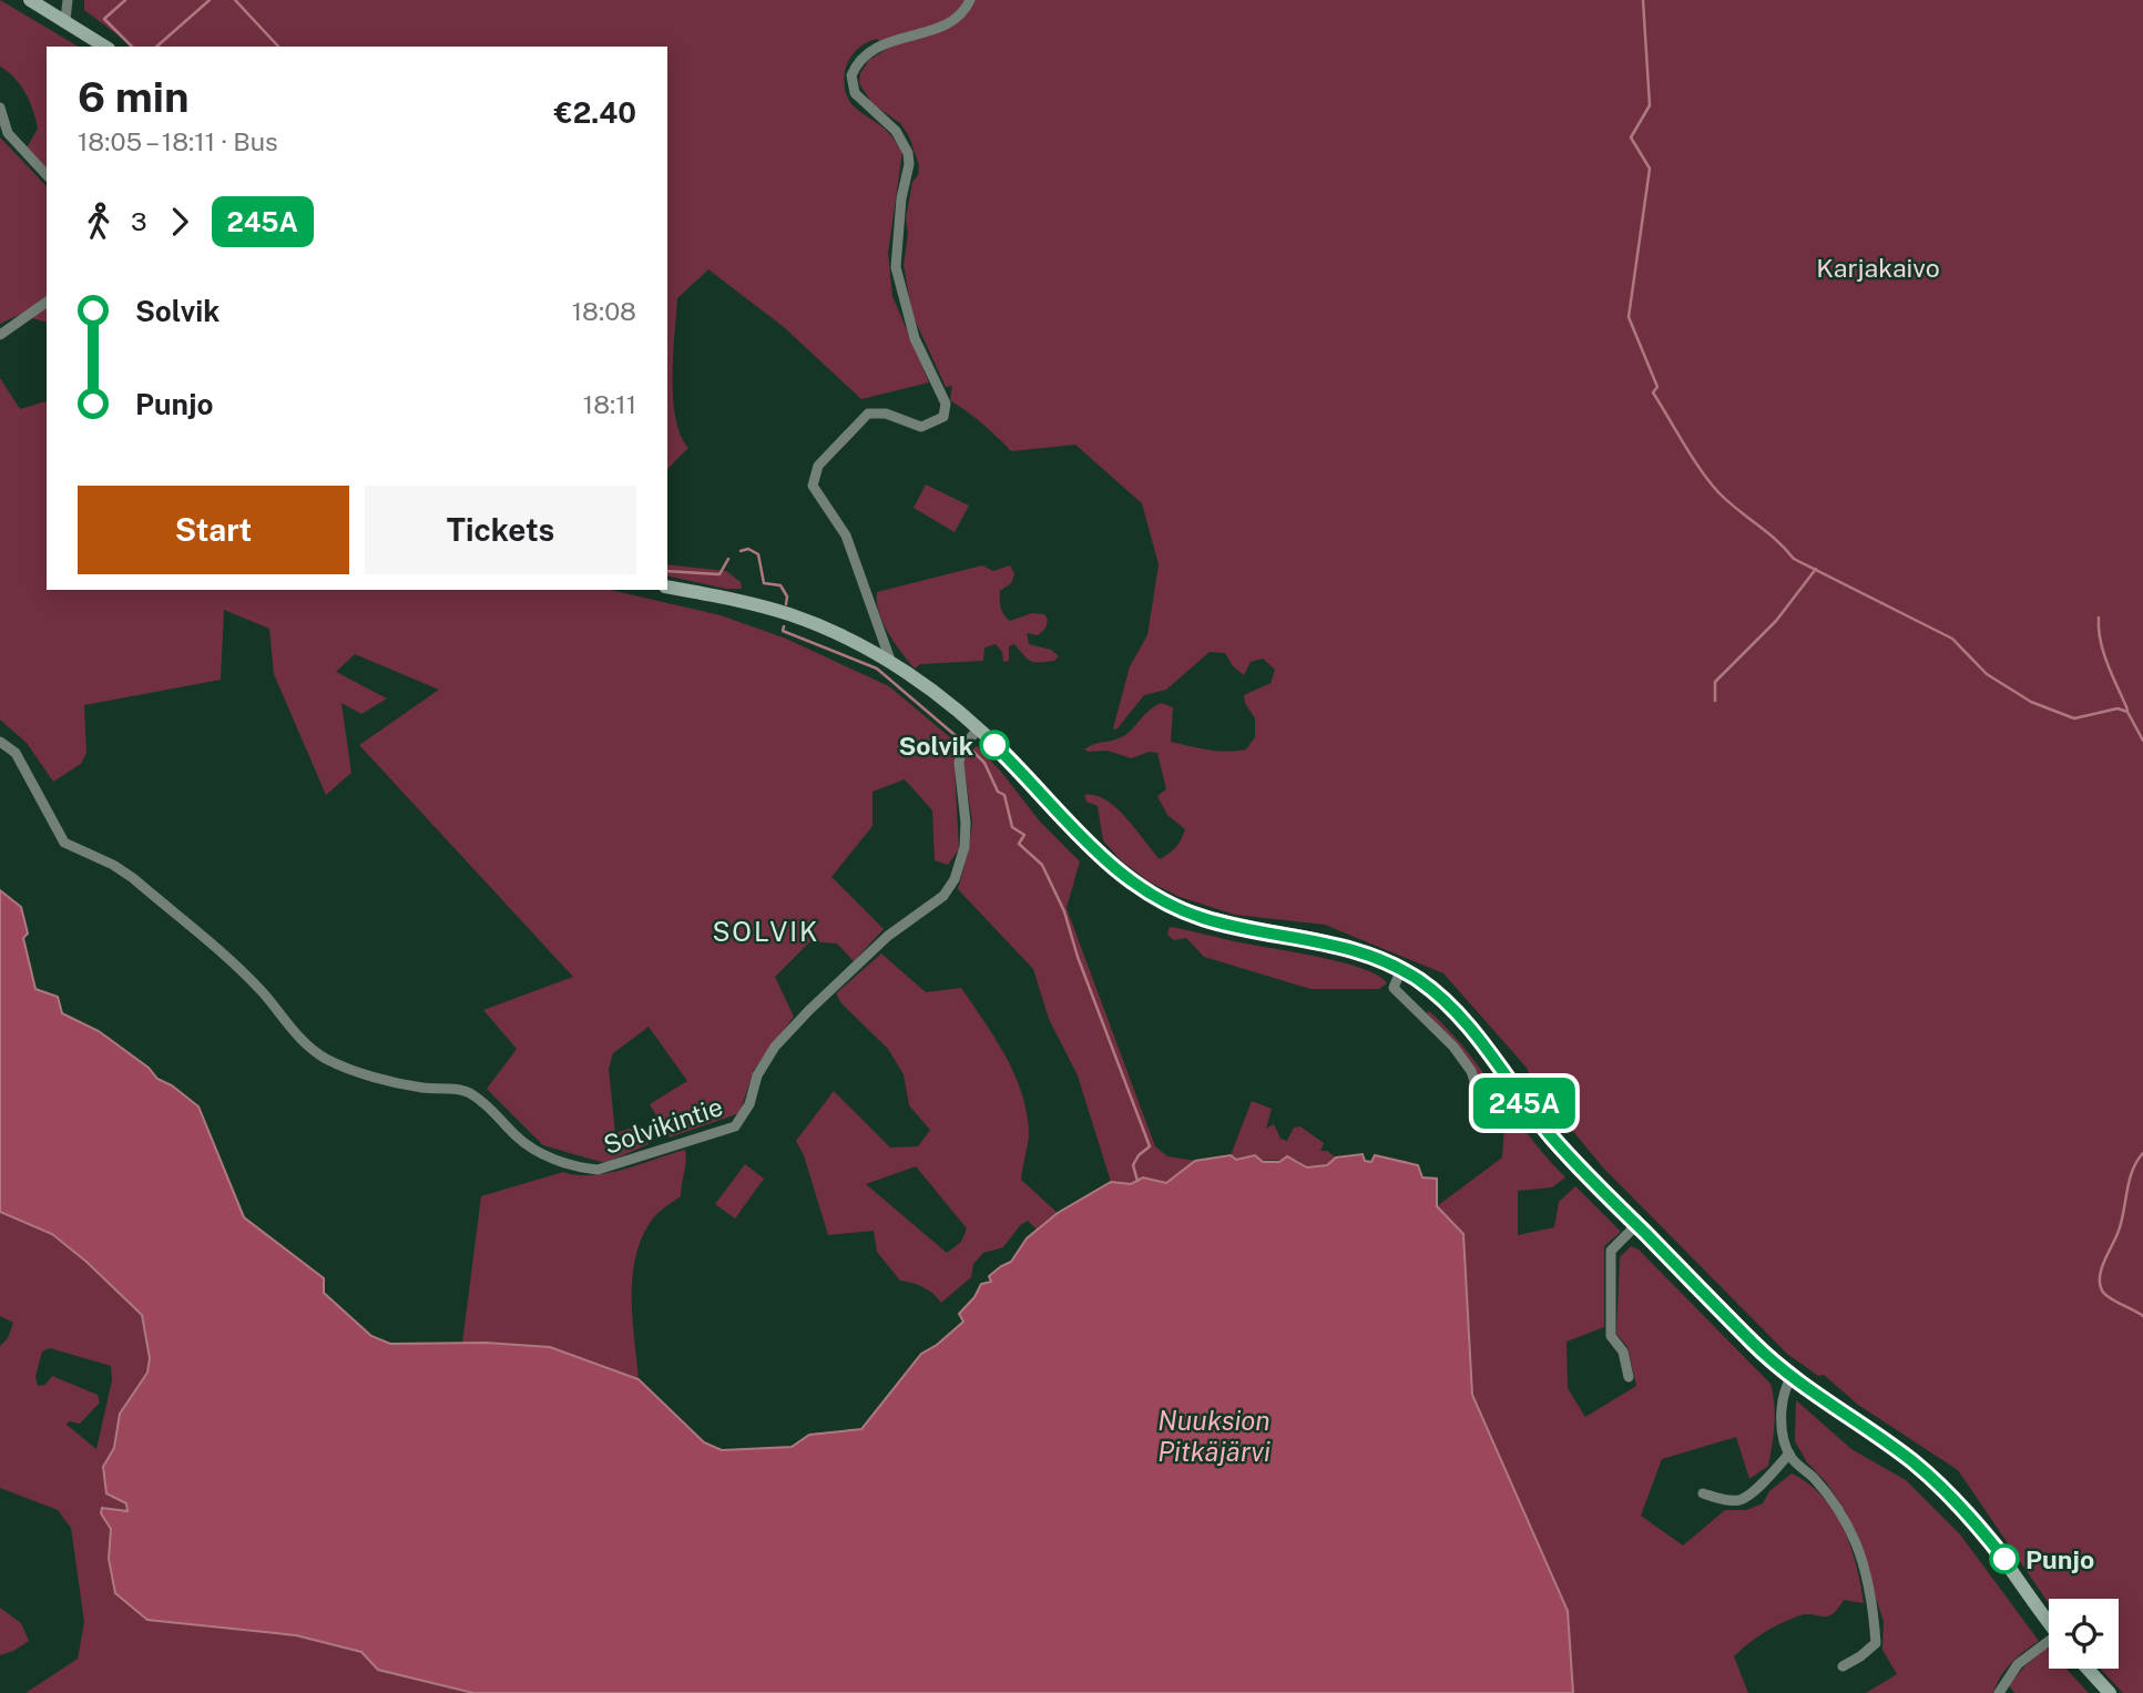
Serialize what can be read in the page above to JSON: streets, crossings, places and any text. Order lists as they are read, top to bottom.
{
  "streets": {
    "street": ["Solvikintie"]
  },
  "districts": ["SOLVIK"],
  "water": ["Nuuksion Pitkäjärvi"],
  "parks": ["Karjakaivo"],
  "places": ["Solvik", "Punjo"],
  "lines": ["bus line 245A"],
  "page": {
    "on_map": "245A",
    "heading": ["6 min", "18:05 – 18:11 · Bus", "€2.40"],
    "legs": ["3", "245A"],
    "list": [
      {
        "name": "Solvik",
        "value": "18:08"
      },
      {
        "name": "Punjo",
        "value": "18:11"
      }
    ],
    "buttons": ["Start", "Tickets"]
  }
}
